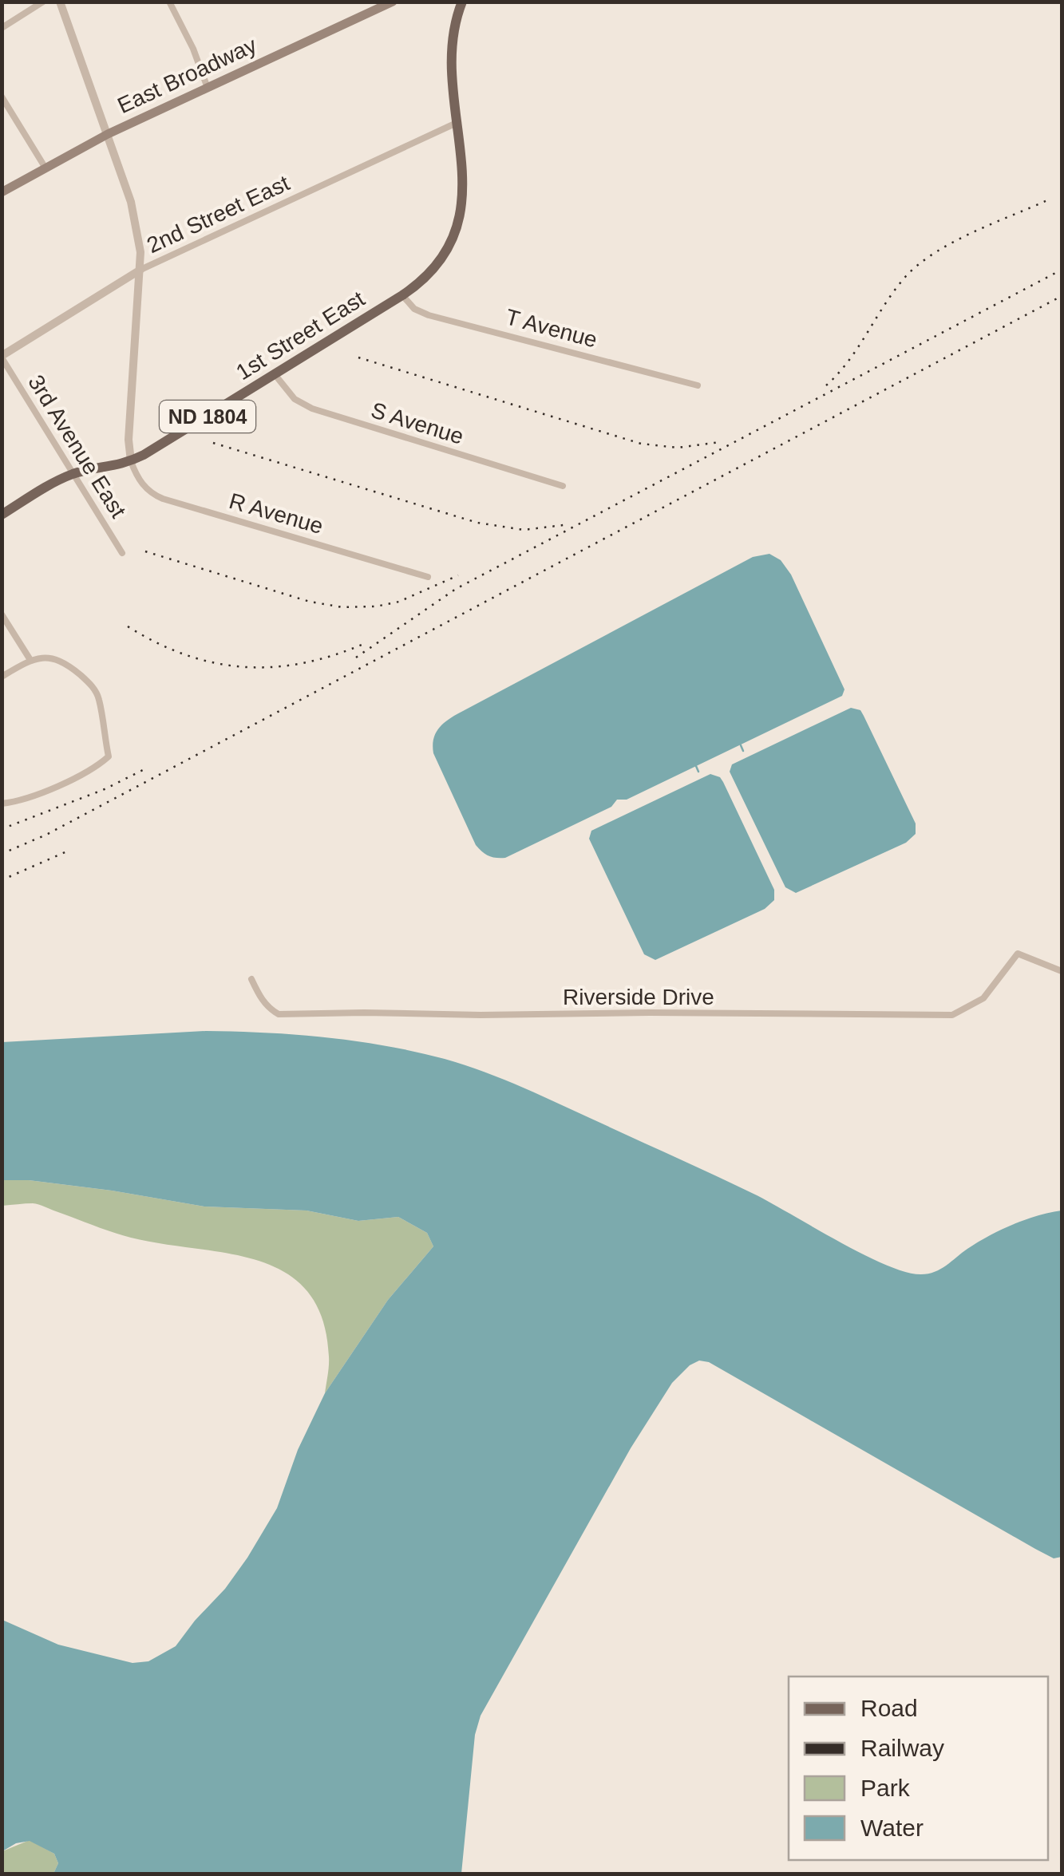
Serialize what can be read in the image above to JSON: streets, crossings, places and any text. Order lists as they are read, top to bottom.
{
  "streets": {
    "main road": ["East Broadway", "1st Street East", "ND 1804"],
    "street": [
      "2nd Street East",
      "T Avenue",
      "S Avenue",
      "3rd Avenue East",
      "R Avenue",
      "Riverside Drive"
    ]
  },
  "crossings": [
    ["2nd Street East", "1st Street East"],
    ["2nd Street East", "ND 1804"],
    ["2nd Street East", "3rd Avenue East"],
    ["T Avenue", "1st Street East"],
    ["1st Street East", "ND 1804"],
    ["1st Street East", "S Avenue"],
    ["1st Street East", "3rd Avenue East"],
    ["1st Street East", "R Avenue"]
  ],
  "legend": [
    "Road",
    "Railway",
    "Park",
    "Water"
  ]
}
